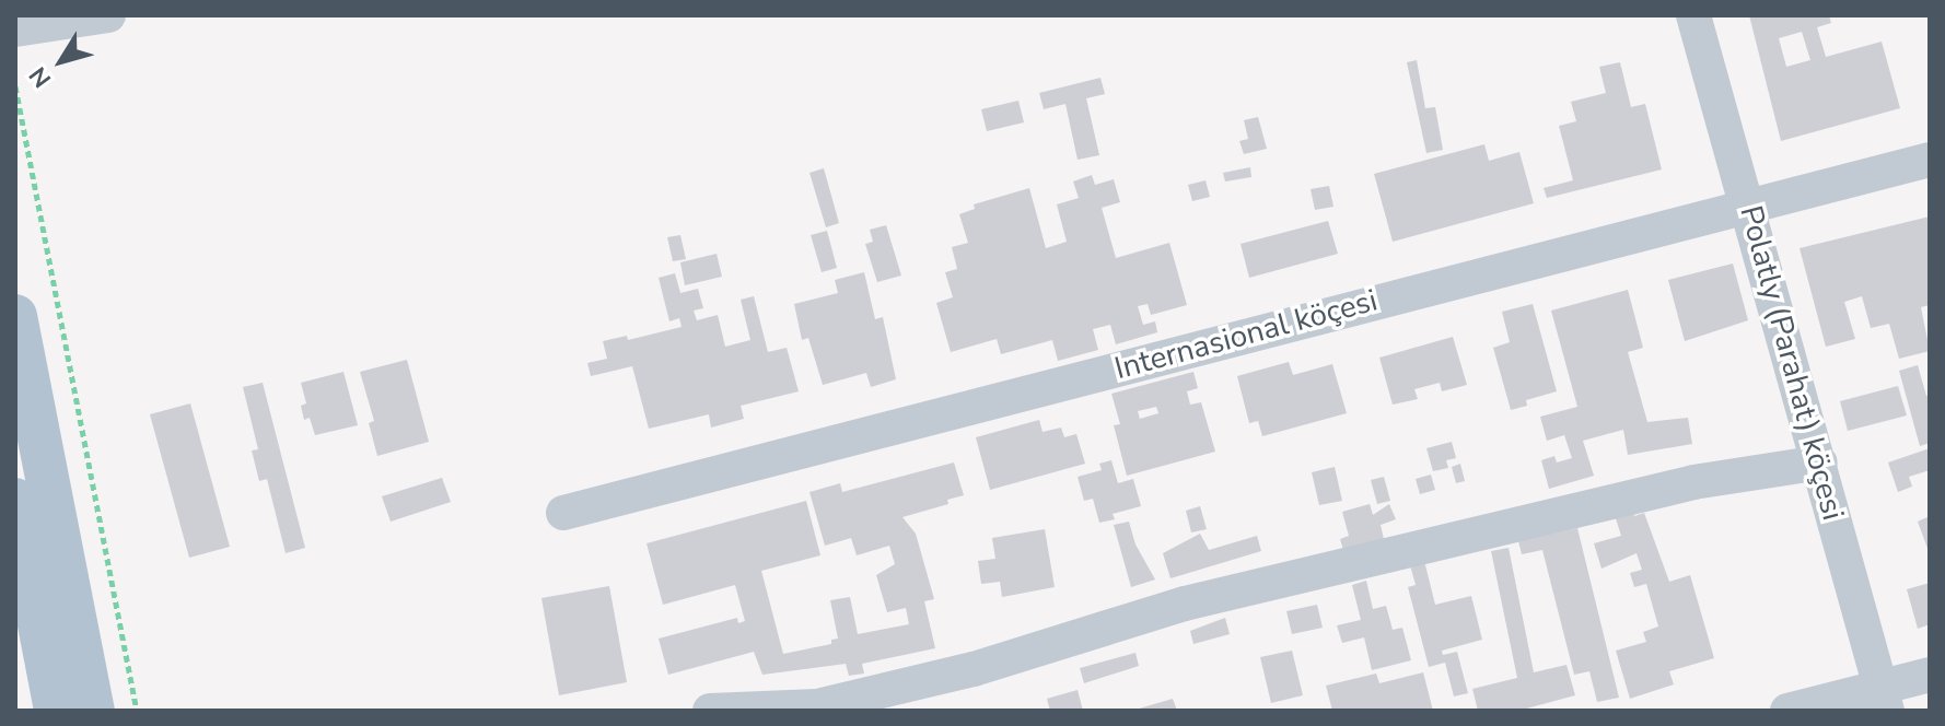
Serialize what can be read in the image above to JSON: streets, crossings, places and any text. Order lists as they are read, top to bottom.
{
  "streets": {
    "street": ["Internasional köçesi", "Polatly (Parahat) köçesi"]
  },
  "crossings": [
    ["Internasional köçesi", "Polatly (Parahat) köçesi"]
  ],
  "north": "bottom left"
}
